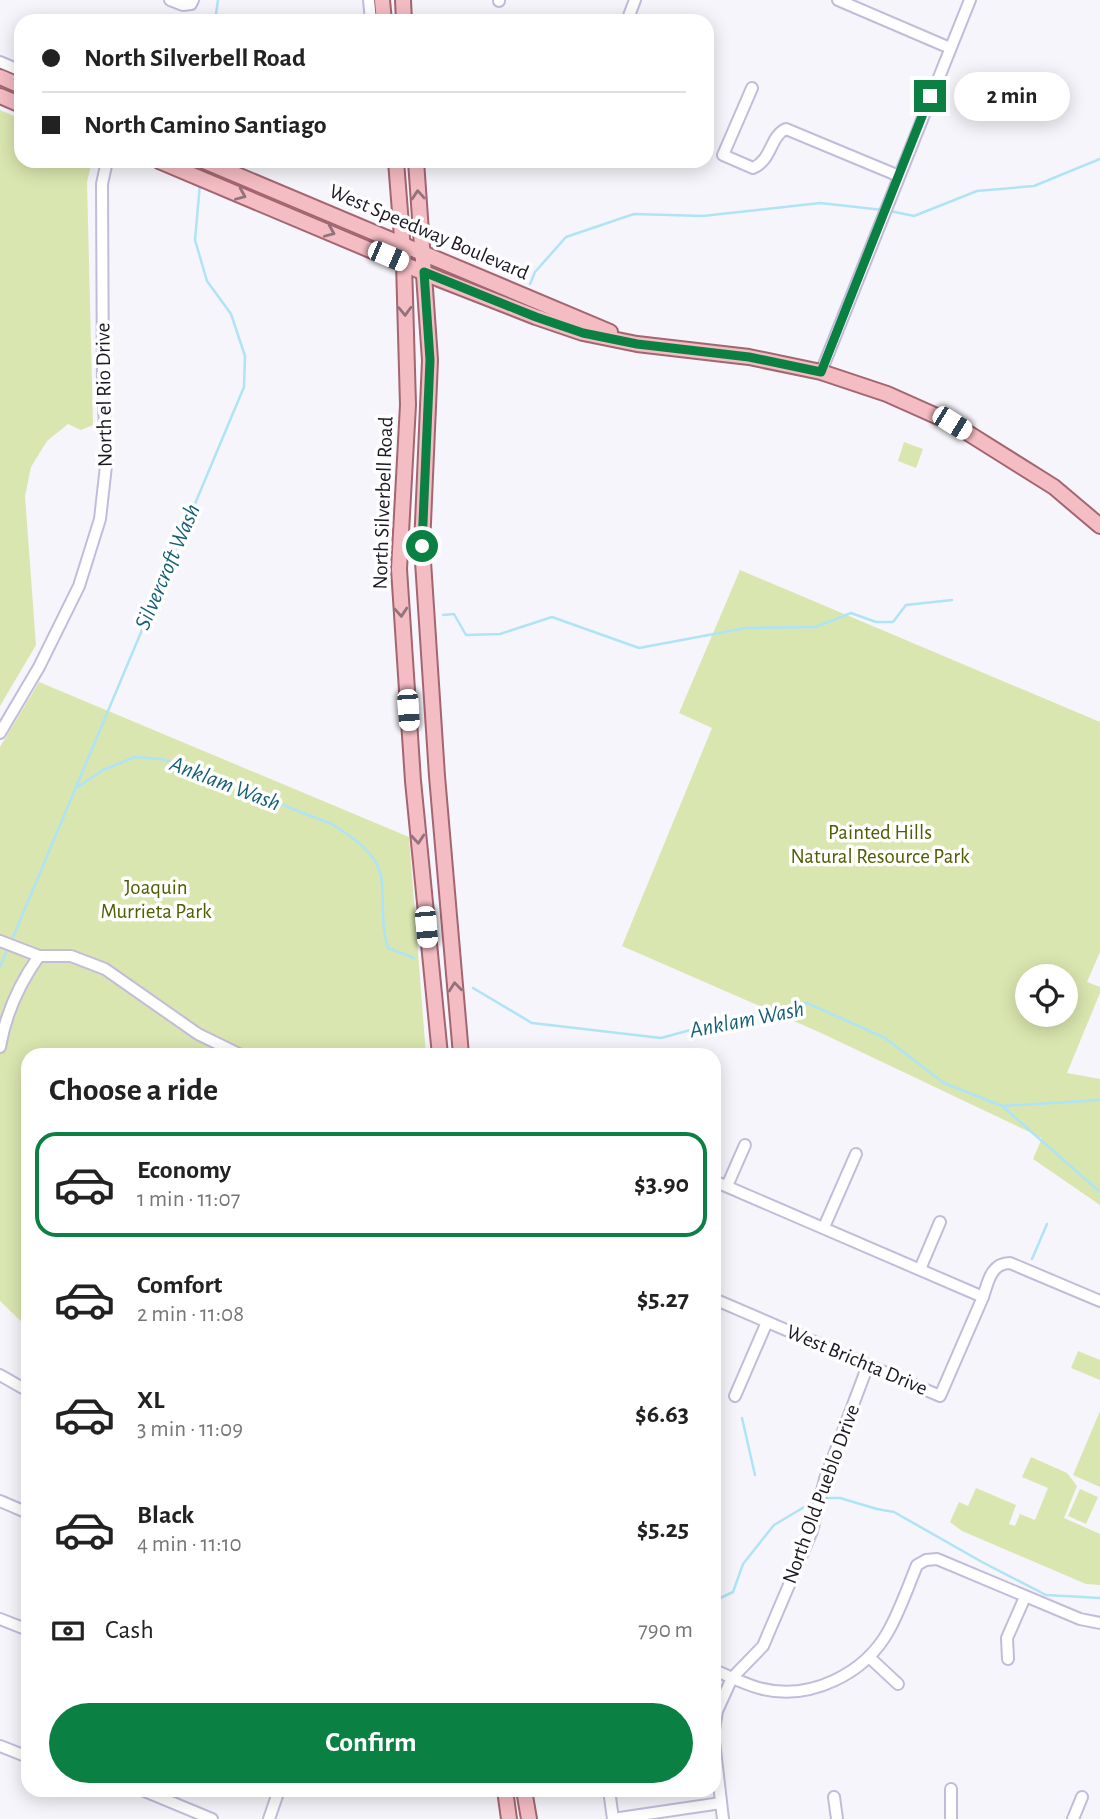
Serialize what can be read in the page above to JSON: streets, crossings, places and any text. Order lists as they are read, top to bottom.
{
  "streets": {
    "main road": ["West Speedway Boulevard", "North Silverbell Road"],
    "street": ["North el Rio Drive", "West Brichta Drive", "North Old Pueblo Drive"]
  },
  "crossings": [
    ["West Speedway Boulevard", "North Silverbell Road"],
    ["West Brichta Drive", "North Old Pueblo Drive"]
  ],
  "water": ["Silvercroft Wash", "Anklam Wash"],
  "parks": ["Painted Hills Natural Resource Park", "Joaquin Murrieta Park"],
  "page": {
    "banner": ["North Silverbell Road", "North Camino Santiago"],
    "bubble": "2 min",
    "heading": "Choose a ride",
    "list": [
      {
        "name": "Economy",
        "note": "1 min · 11:07",
        "value": "$3.90"
      },
      {
        "name": "Comfort",
        "note": "2 min · 11:08",
        "value": "$5.27"
      },
      {
        "name": "XL",
        "note": "3 min · 11:09",
        "value": "$6.63"
      },
      {
        "name": "Black",
        "note": "4 min · 11:10",
        "value": "$5.25"
      }
    ],
    "pay": ["Cash", "790 m"],
    "buttons": "Confirm"
  }
}
